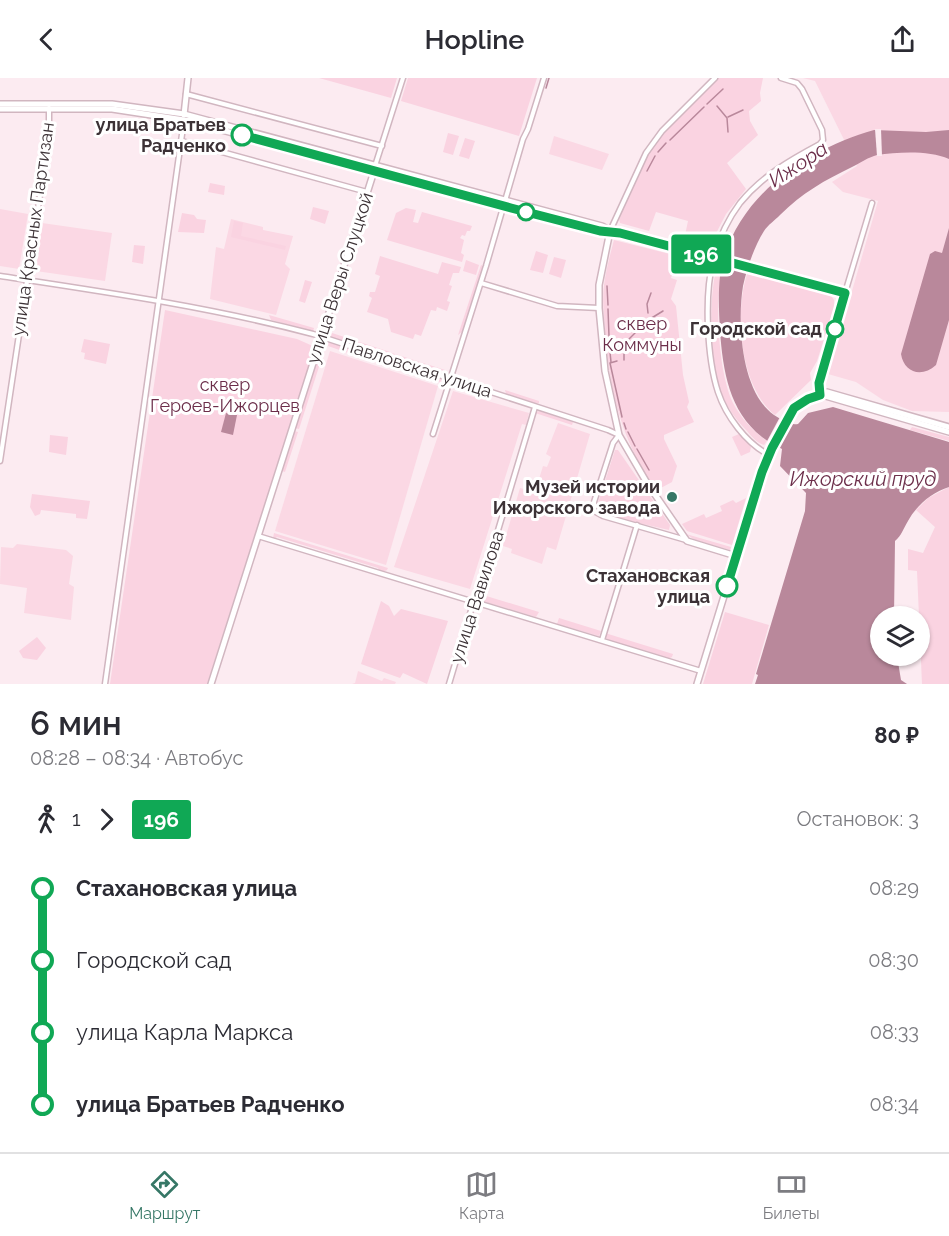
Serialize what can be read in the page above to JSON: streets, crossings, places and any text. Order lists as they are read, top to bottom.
{
  "streets": {
    "main road": ["улица Веры Слуцкой"],
    "street": ["улица Красных Партизан", "Павловская улица", "улица Вавилова"]
  },
  "crossings": [
    ["улица Красных Партизан", "Павловская улица"],
    ["улица Веры Слуцкой", "Павловская улица"],
    ["Павловская улица", "улица Вавилова"]
  ],
  "water": ["Ижора", "Ижорский пруд"],
  "parks": ["сквер Коммуны", "сквер Героев-Ижорцев"],
  "places": [
    "улица Братьев Радченко",
    "Городской сад",
    "Музей истории Ижорского завода",
    "Стахановская улица"
  ],
  "lines": ["bus line 196"],
  "page": {
    "header": "Hopline",
    "on_map": "196",
    "heading": ["6 мин", "08:28 – 08:34 · Автобус", "80 ₽"],
    "legs": ["1", "196", "Остановок: 3"],
    "list": [
      {
        "name": "Стахановская улица",
        "value": "08:29"
      },
      {
        "name": "Городской сад",
        "value": "08:30"
      },
      {
        "name": "улица Карла Маркса",
        "value": "08:33"
      },
      {
        "name": "улица Братьев Радченко",
        "value": "08:34"
      }
    ],
    "tabs": ["Маршрут", "Карта", "Билеты"]
  }
}
